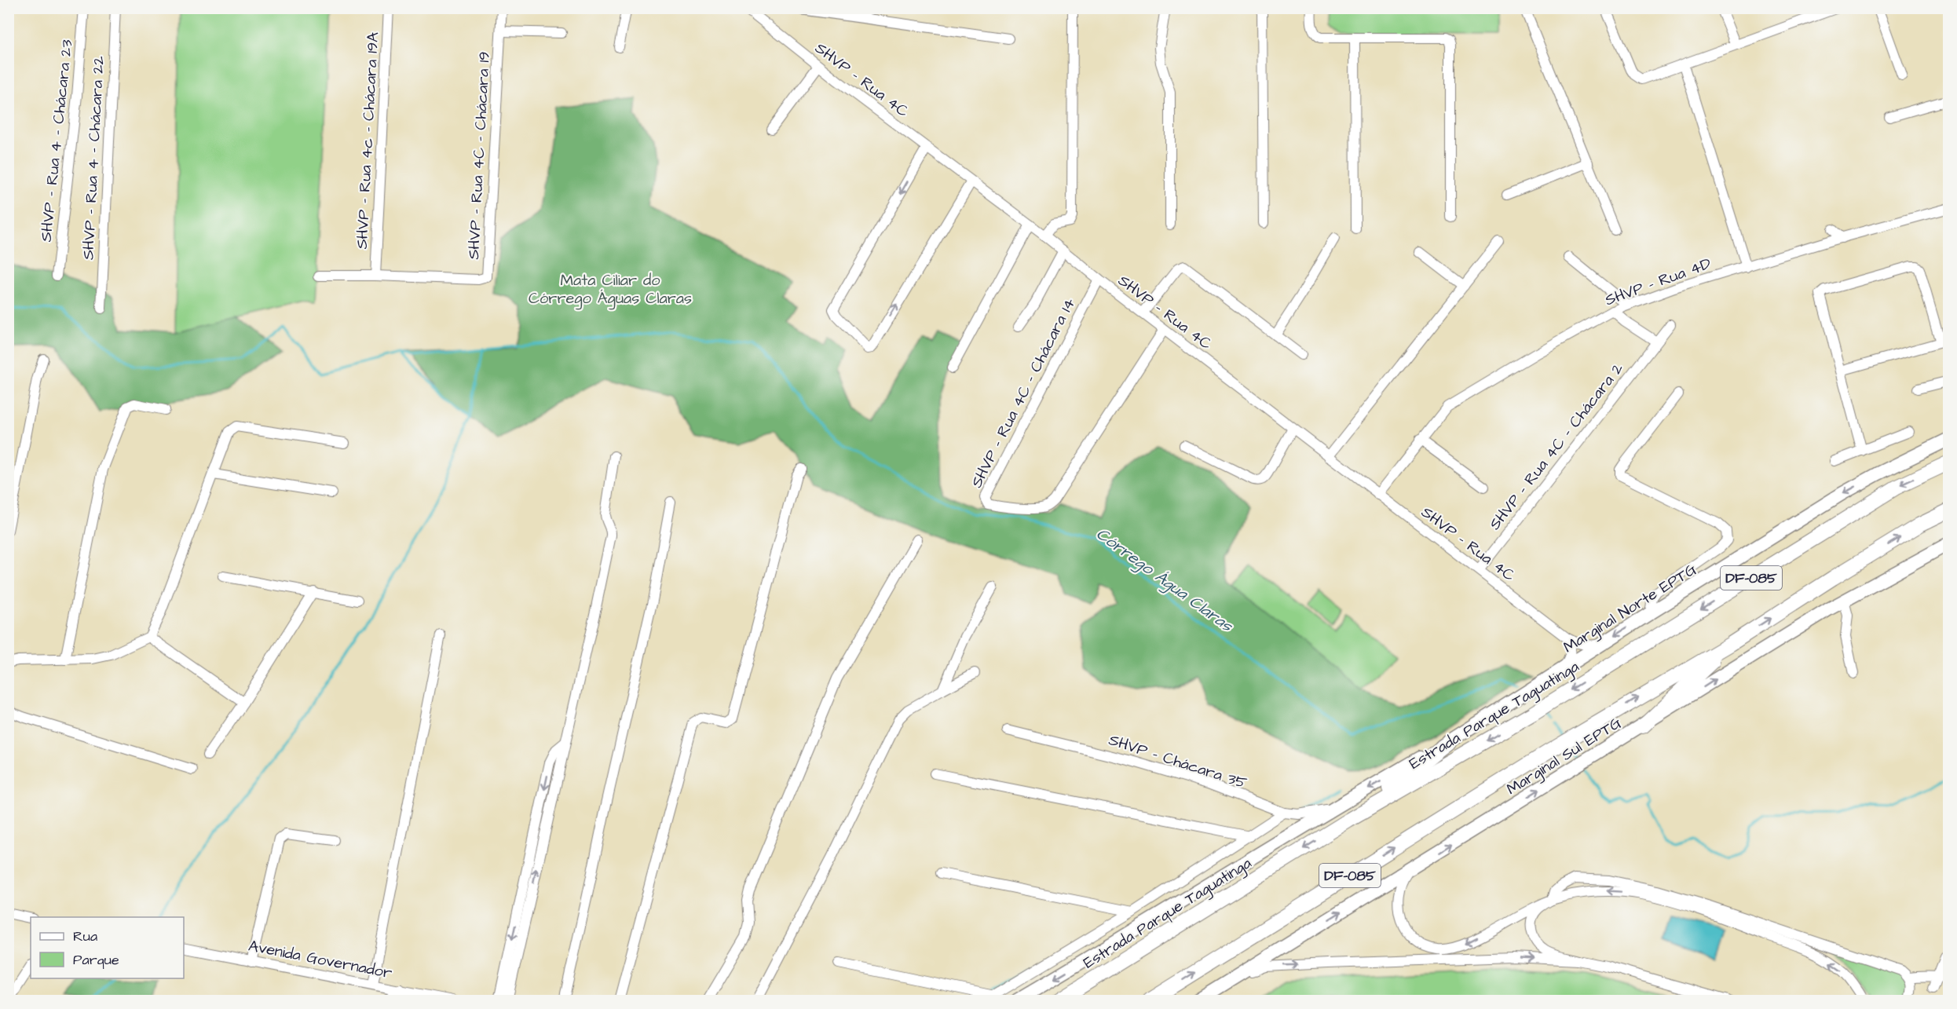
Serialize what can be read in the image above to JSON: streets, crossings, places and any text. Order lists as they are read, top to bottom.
{
  "streets": {
    "highway": ["DF-085", "Estrada Parque Taguatinga"],
    "main road": ["Marginal Norte EPTG", "Marginal Sul EPTG"],
    "street": [
      "SHVP - Rua 4C",
      "SHVP - Rua 4 - Chácara 23",
      "SHVP - Rua 4c - Chácara 19A",
      "SHVP - Rua 4C - Chácara 19",
      "SHVP - Rua 4 - Chácara 22",
      "SHVP - Rua 4D",
      "SHVP - Rua 4C - Chácara 14",
      "SHVP - Rua 4C - Chácara 2",
      "SHVP - Chácara 35",
      "Avenida Governador"
    ]
  },
  "crossings": [
    ["SHVP - Rua 4C", "SHVP - Rua 4D"],
    ["SHVP - Rua 4C", "SHVP - Rua 4C - Chácara 14"],
    ["SHVP - Rua 4C", "SHVP - Rua 4C - Chácara 2"],
    ["SHVP - Rua 4C", "Marginal Norte EPTG"],
    ["SHVP - Rua 4c - Chácara 19A", "SHVP - Rua 4C - Chácara 19"],
    ["Marginal Norte EPTG", "SHVP - Chácara 35"]
  ],
  "one_way": ["Marginal Norte EPTG", "Marginal Sul EPTG"],
  "water": ["Córrego Água Claras"],
  "parks": ["Mata Ciliar do Córrego Águas Claras"],
  "legend": ["Rua", "Parque"]
}
